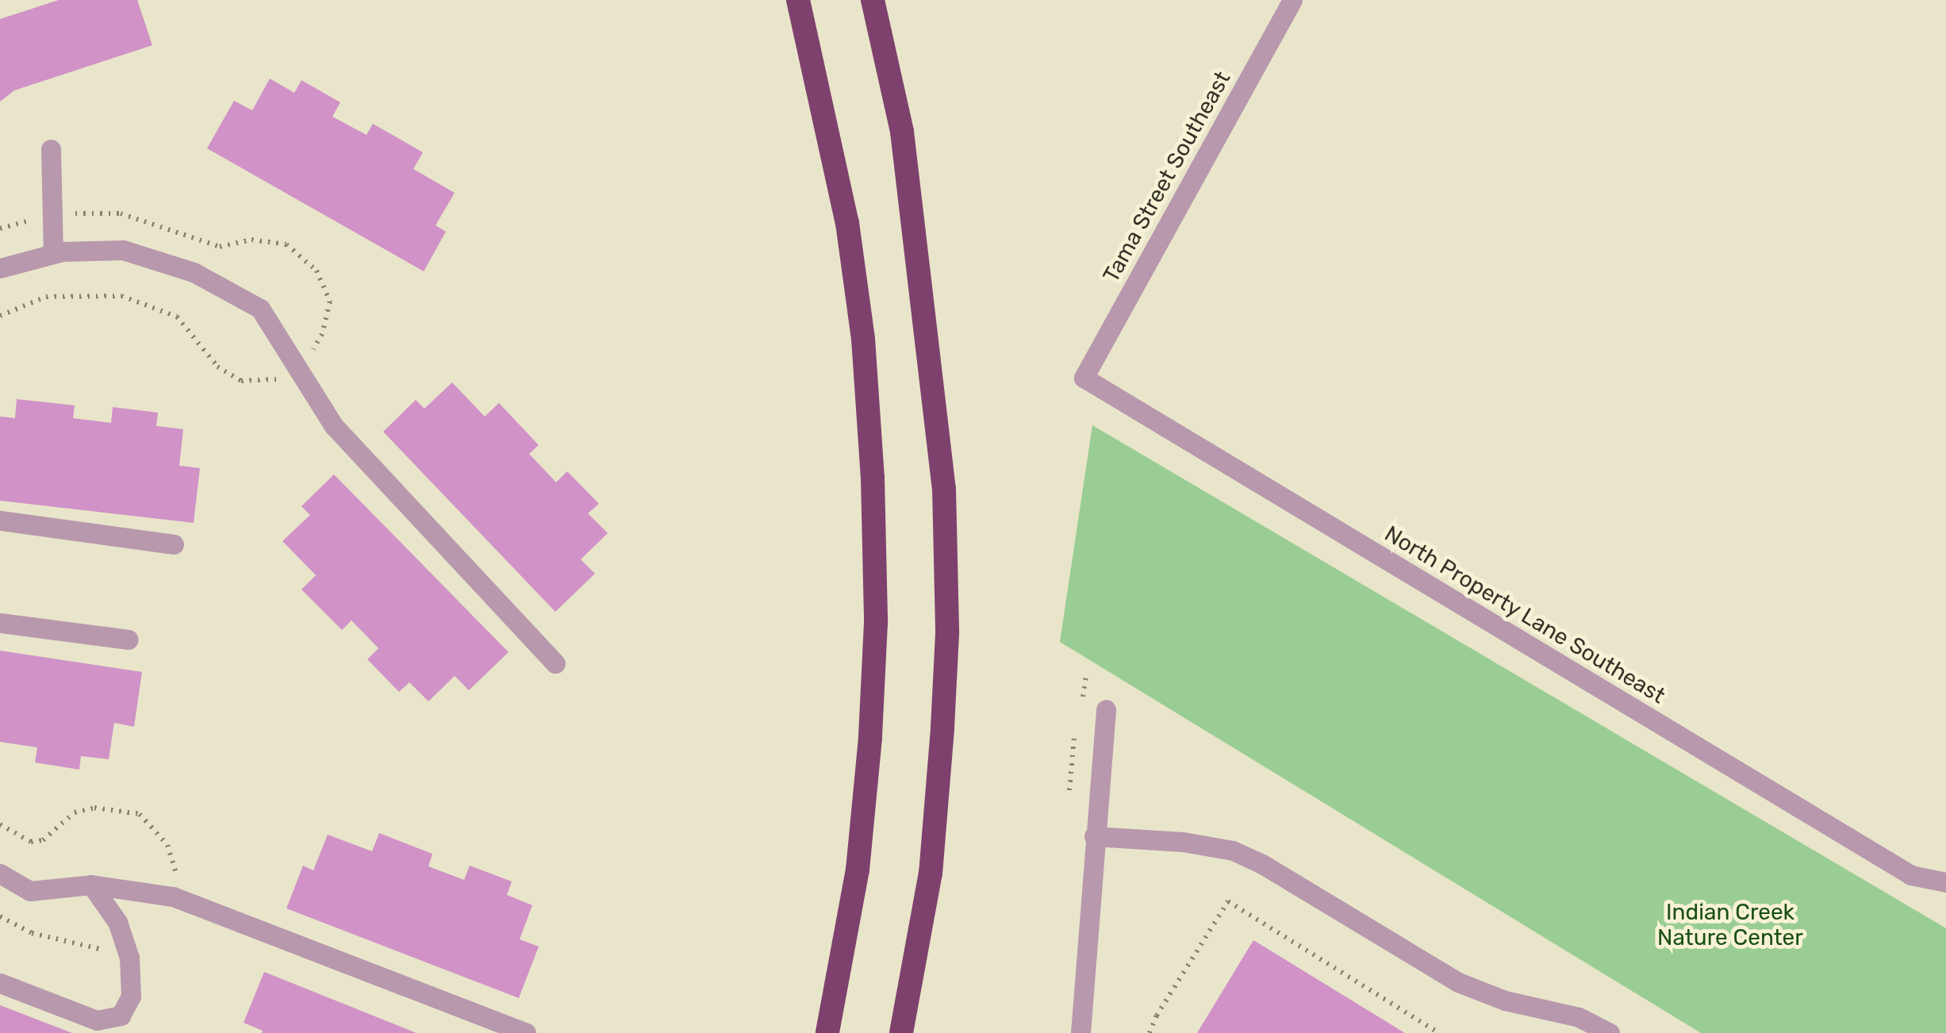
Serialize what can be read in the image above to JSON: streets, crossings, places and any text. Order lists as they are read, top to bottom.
{
  "streets": {
    "street": ["Tama Street Southeast", "North Property Lane Southeast"]
  },
  "crossings": [
    ["Tama Street Southeast", "North Property Lane Southeast"]
  ],
  "parks": ["Indian Creek Nature Center"]
}
